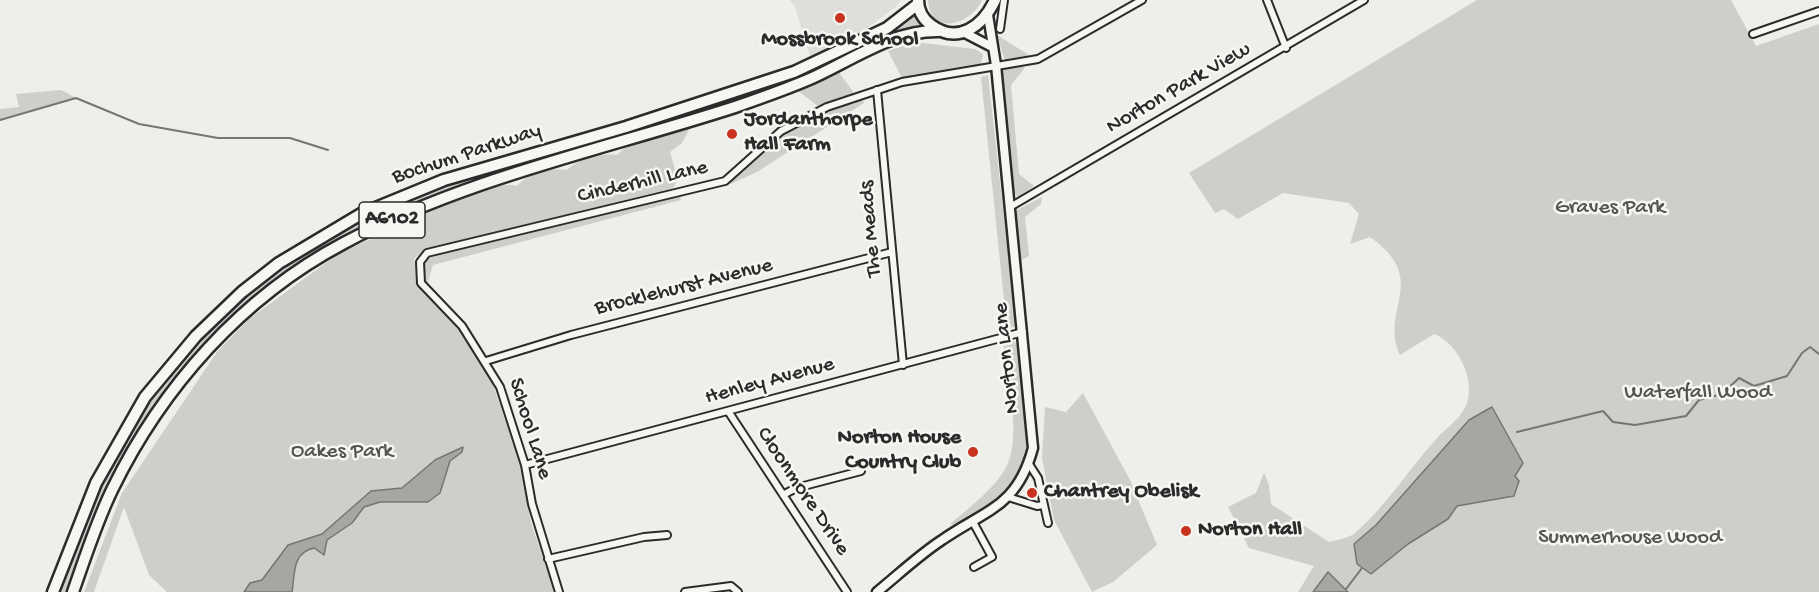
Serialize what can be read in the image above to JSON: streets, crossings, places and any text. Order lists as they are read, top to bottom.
{
  "streets": {
    "highway": ["Bochum Parkway", "A6102"],
    "street": [
      "Norton Park View",
      "Cinderhill Lane",
      "The Meads",
      "Brocklehurst Avenue",
      "Norton Lane",
      "Henley Avenue",
      "School Lane",
      "Cloonmore Drive"
    ]
  },
  "crossings": [
    ["Norton Park View", "Norton Lane"],
    ["Cinderhill Lane", "The Meads"],
    ["Cinderhill Lane", "Norton Lane"],
    ["Cinderhill Lane", "School Lane"],
    ["The Meads", "Brocklehurst Avenue"],
    ["The Meads", "Henley Avenue"],
    ["Brocklehurst Avenue", "School Lane"],
    ["Norton Lane", "Henley Avenue"],
    ["Henley Avenue", "School Lane"],
    ["Henley Avenue", "Cloonmore Drive"]
  ],
  "parks": [
    "Graves Park",
    "Waterfall Wood",
    "Oakes Park",
    "Summerhouse Wood"
  ],
  "places": [
    "Mossbrook School",
    "Jordanthorpe Hall Farm",
    "Norton House Country Club",
    "Chantrey Obelisk",
    "Norton Hall"
  ]
}
